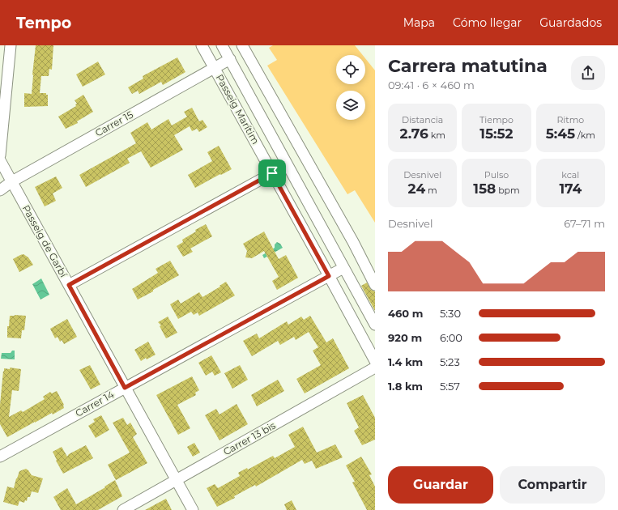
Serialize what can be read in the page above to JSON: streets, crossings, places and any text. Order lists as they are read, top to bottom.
{
  "streets": {
    "street": [
      "Passeig Marítim",
      "Carrer 15",
      "Passeig de Garbí",
      "Carrer 14",
      "Carrer 13 bis"
    ]
  },
  "crossings": [
    ["Passeig Marítim", "Carrer 15"],
    ["Passeig Marítim", "Carrer 14"],
    ["Carrer 15", "Passeig de Garbí"],
    ["Passeig de Garbí", "Carrer 14"],
    ["Passeig de Garbí", "Carrer 13 bis"]
  ],
  "page": {
    "header": "Tempo",
    "nav": ["Mapa", "Cómo llegar", "Guardados"],
    "heading": ["Carrera matutina", "09:41 · 6 × 460 m"],
    "stats": [
      ["Distancia", "2.76 km"],
      ["Tiempo", "15:52"],
      ["Ritmo", "5:45 /km"],
      ["Desnivel", "24 m"],
      ["Pulso", "158 bpm"],
      ["kcal", "174"]
    ],
    "chart": ["Desnivel", "67–71 m"],
    "list": [
      {
        "name": "460 m",
        "note": "5:30"
      },
      {
        "name": "920 m",
        "note": "6:00"
      },
      {
        "name": "1.4 km",
        "note": "5:23"
      },
      {
        "name": "1.8 km",
        "note": "5:57"
      }
    ],
    "buttons": ["Guardar", "Compartir"]
  }
}
